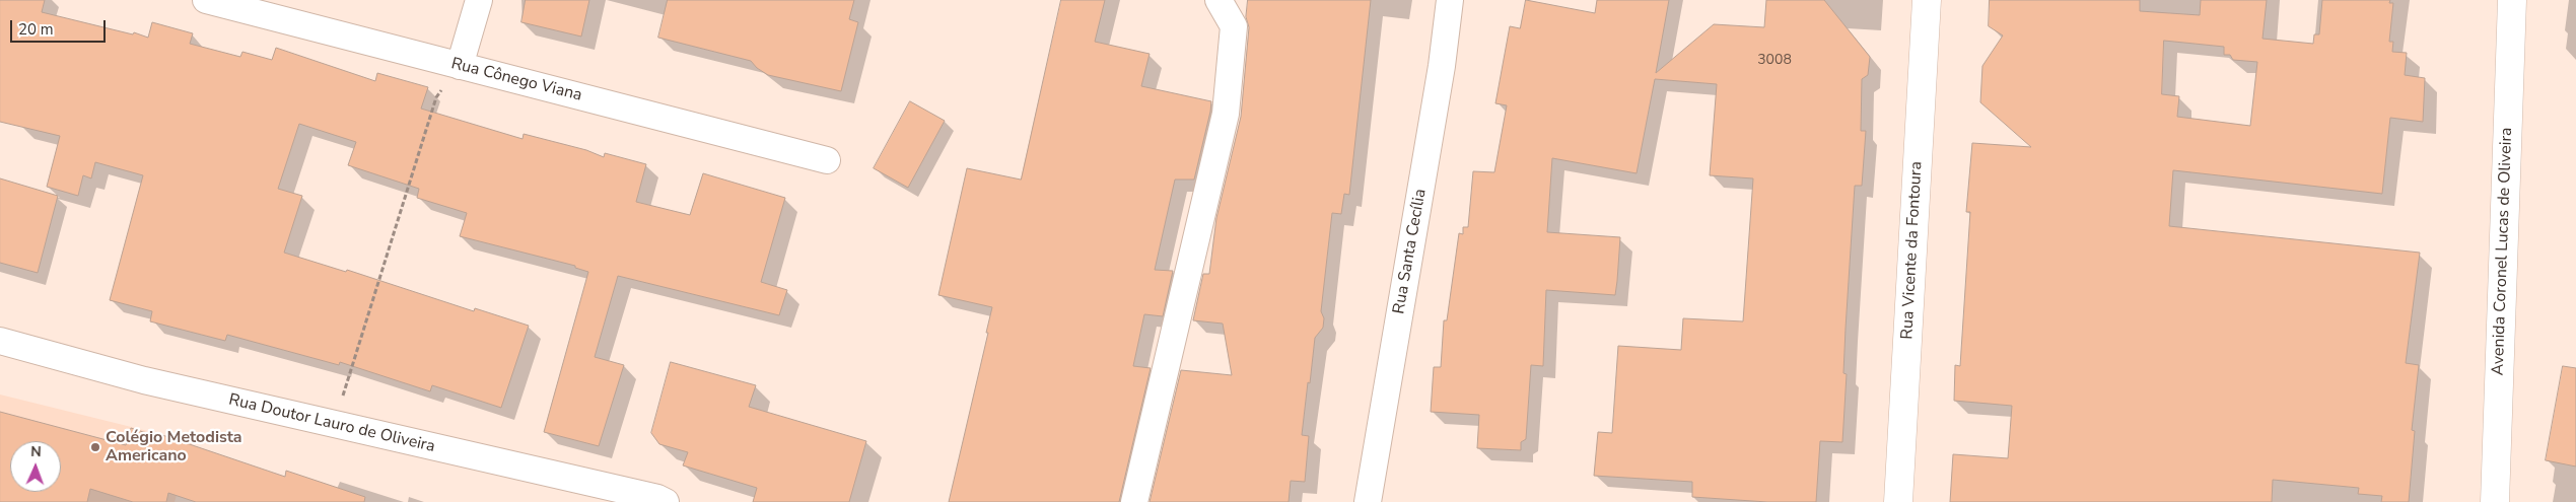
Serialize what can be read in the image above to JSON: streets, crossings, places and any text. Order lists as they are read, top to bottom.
{
  "streets": {
    "street": [
      "Rua Cônego Viana",
      "Rua Vicente da Fontoura",
      "Rua Santa Cecília",
      "Avenida Coronel Lucas de Oliveira",
      "Rua Doutor Lauro de Oliveira"
    ]
  },
  "places": ["Colégio Metodista Americano"],
  "house_numbers": ["3008"],
  "scale_bar": "20 m",
  "north": "top"
}
